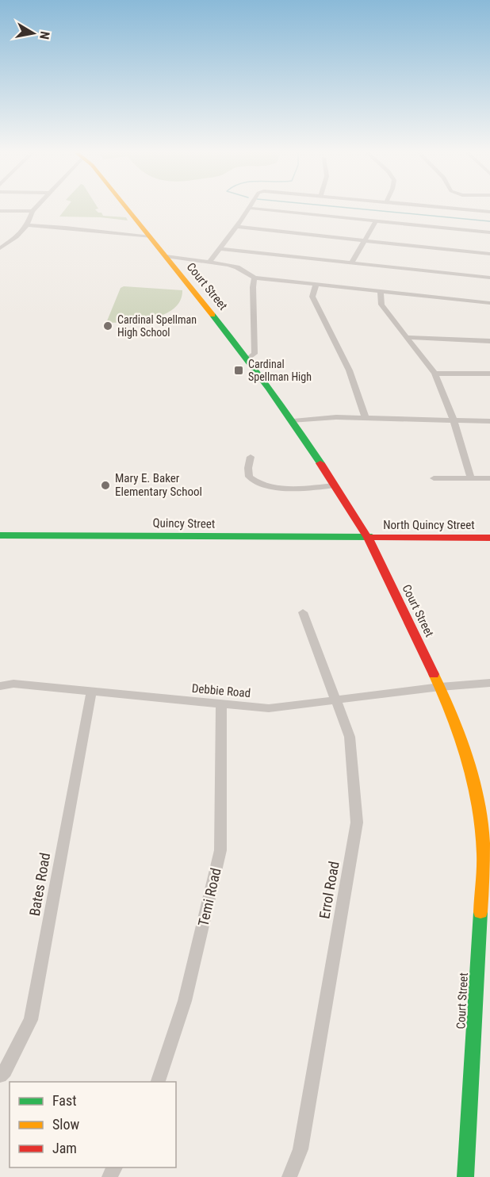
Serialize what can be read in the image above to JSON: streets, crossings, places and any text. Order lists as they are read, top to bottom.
{
  "streets": {
    "street": [
      "Court Street",
      "Quincy Street",
      "North Quincy Street",
      "Debbie Road",
      "Bates Road",
      "Errol Road",
      "Temi Road"
    ]
  },
  "crossings": [
    ["Court Street", "Quincy Street"],
    ["Court Street", "North Quincy Street"],
    ["Court Street", "Debbie Road"],
    ["Quincy Street", "North Quincy Street"],
    ["Debbie Road", "Bates Road"],
    ["Debbie Road", "Errol Road"],
    ["Debbie Road", "Temi Road"]
  ],
  "places": {
    "other": ["Cardinal Spellman High School", "Mary E. Baker Elementary School"],
    "transit": ["Cardinal Spellman High"]
  },
  "legend": ["Fast", "Slow", "Jam"],
  "north": "right"
}
